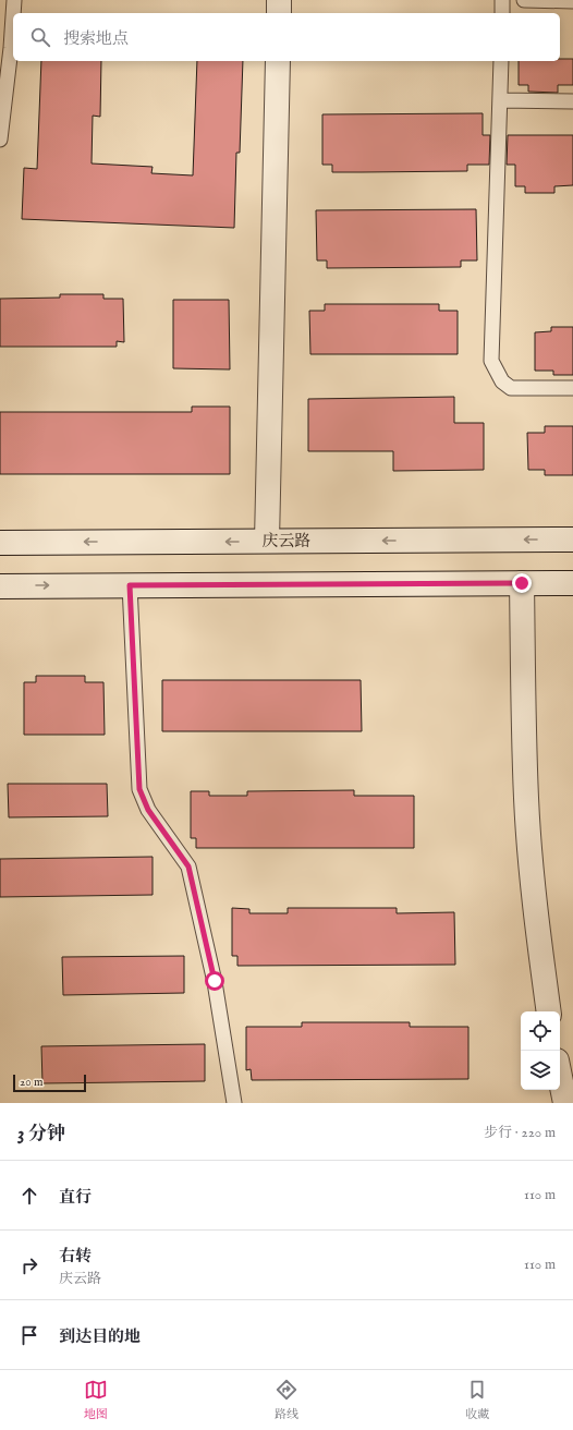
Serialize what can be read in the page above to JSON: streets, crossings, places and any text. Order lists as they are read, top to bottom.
{
  "streets": {
    "main road": ["庆云路"]
  },
  "scale_bar": "20 m",
  "page": {
    "search": "搜索地点",
    "scale": "20 m",
    "heading": ["3 分钟", "步行 · 220 m"],
    "list": [
      ["直行", "110 m"],
      ["右转", "庆云路", "110 m"],
      "到达目的地"
    ],
    "nav": ["地图", "路线", "收藏"]
  }
}
